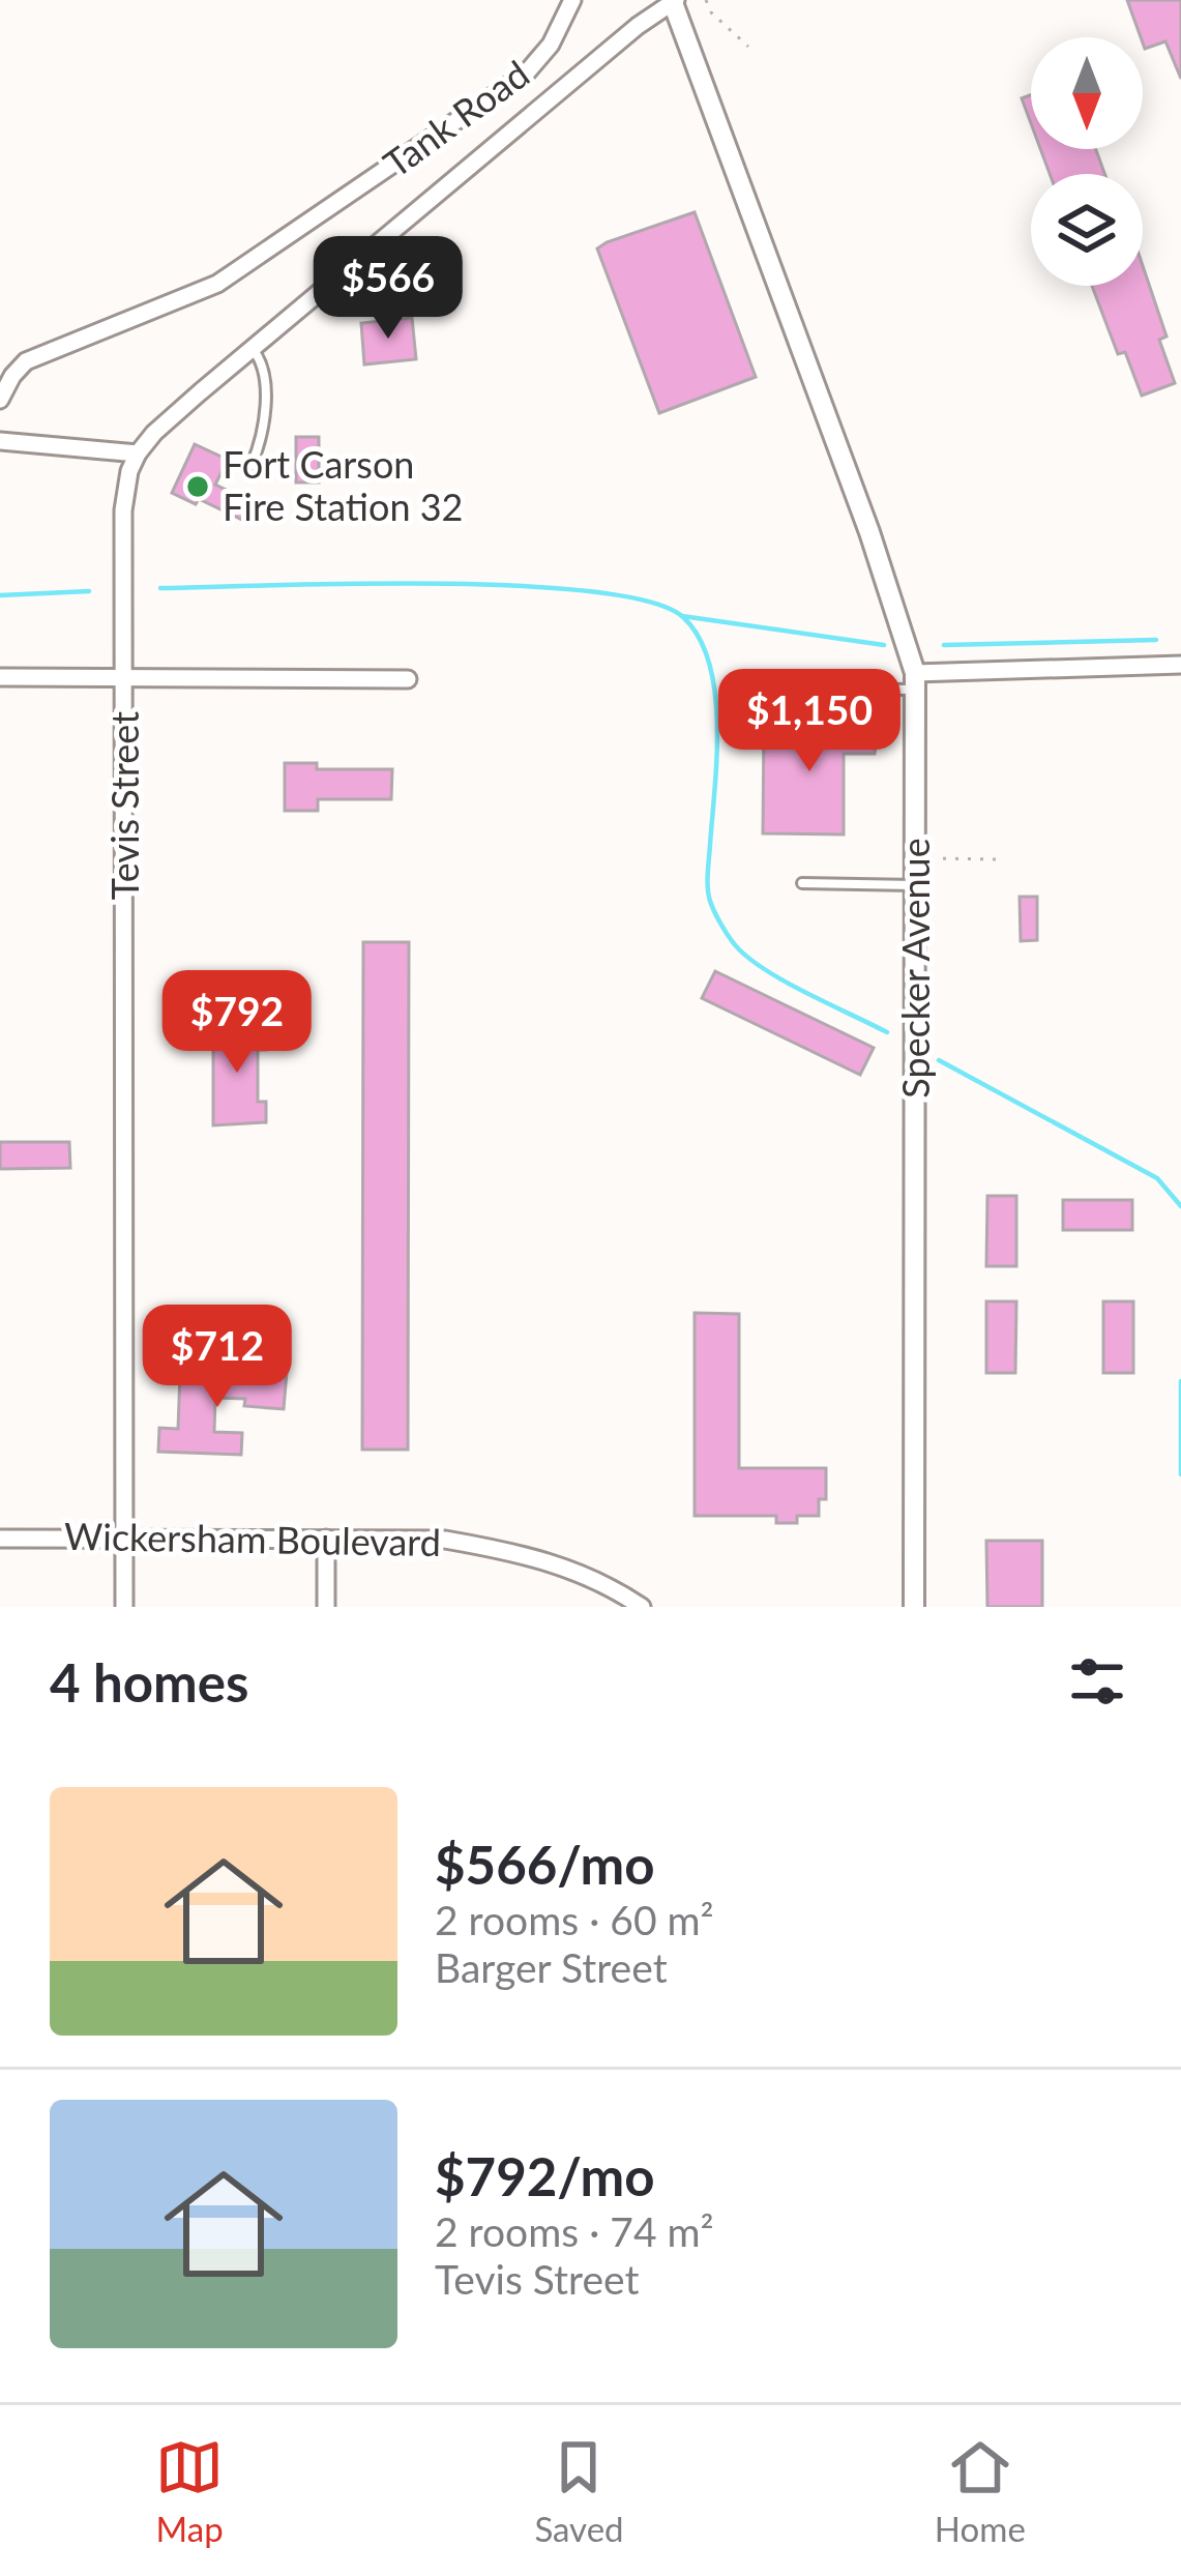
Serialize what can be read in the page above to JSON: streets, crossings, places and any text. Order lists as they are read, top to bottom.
{
  "streets": {
    "street": [
      "Tank Road",
      "Tevis Street",
      "Specker Avenue",
      "Wickersham Boulevard"
    ]
  },
  "crossings": [
    ["Tevis Street", "Wickersham Boulevard"]
  ],
  "places": ["Fort Carson Fire Station 32"],
  "north": "bottom",
  "page": {
    "price": [
      "$566",
      "$1,150",
      "$792",
      "$712"
    ],
    "heading": "4 homes",
    "list": [
      {
        "name": "$566/mo",
        "note": "2 rooms · 60 m² · Barger Street"
      },
      {
        "name": "$792/mo",
        "note": "2 rooms · 74 m² · Tevis Street"
      }
    ],
    "tabs": ["Map", "Saved", "Home"]
  }
}
